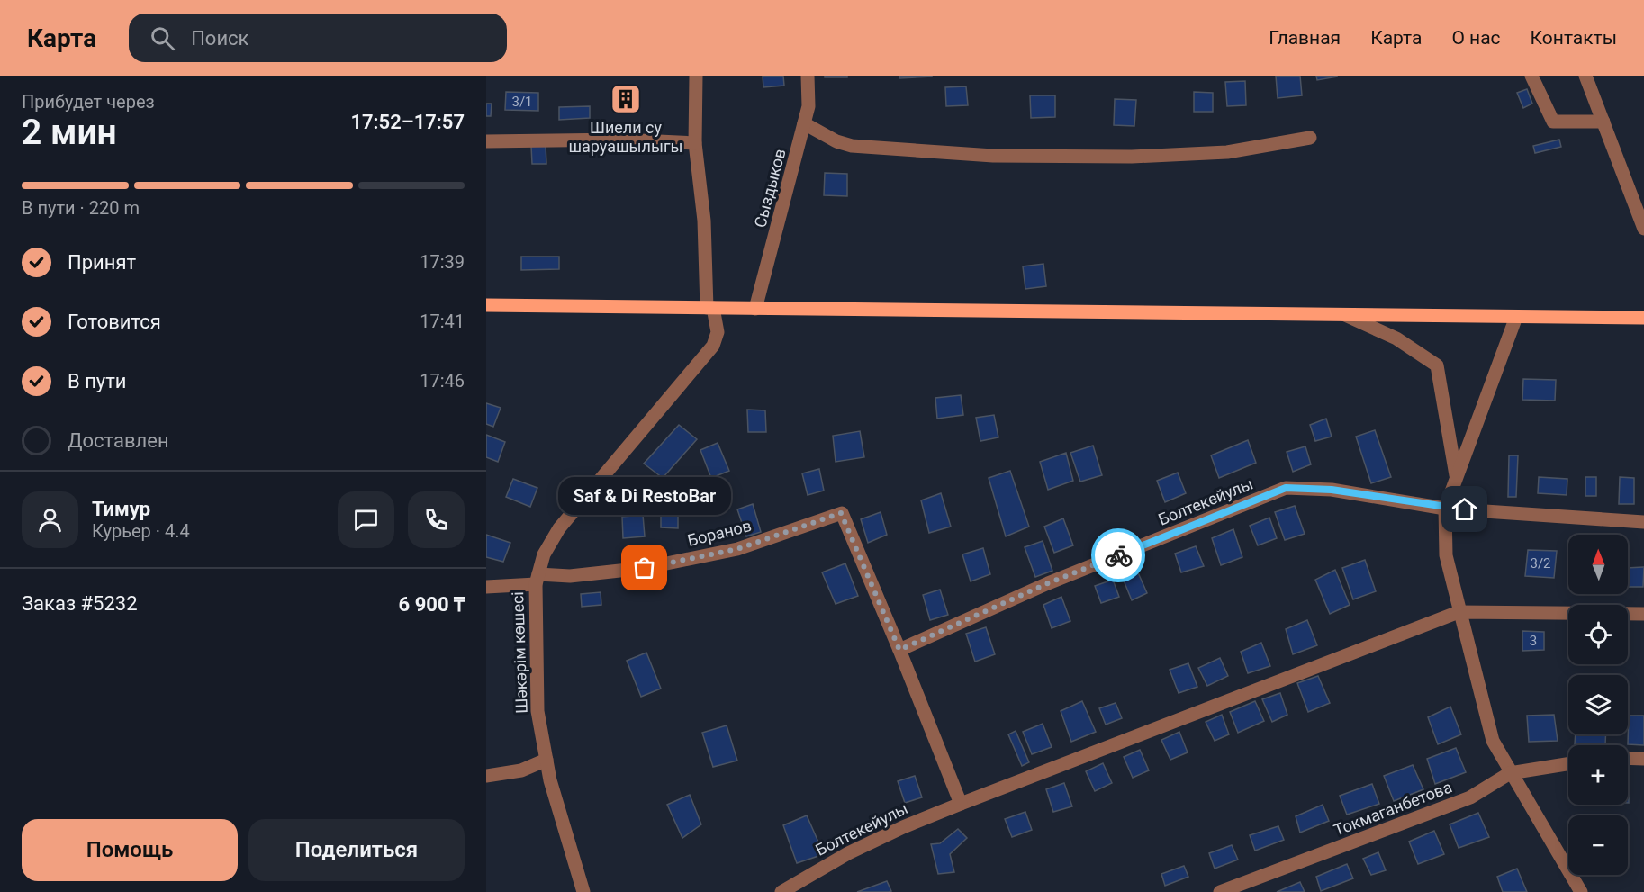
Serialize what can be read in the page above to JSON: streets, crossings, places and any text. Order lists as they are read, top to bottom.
{
  "streets": {
    "street": [
      "Сыздыков",
      "Болтекейулы",
      "Боранов",
      "Шәкәрім көшесі",
      "Токмаганбетова"
    ]
  },
  "crossings": [
    ["Болтекейулы", "Боранов"],
    ["Боранов", "Шәкәрім көшесі"]
  ],
  "places": {
    "building": ["Шиели су шаруашылыгы"],
    "other": ["Saf & Di RestoBar"]
  },
  "house_numbers": ["3/1", "3/2", "3"],
  "north": "top",
  "page": {
    "header": "Карта",
    "search": "Поиск",
    "nav": [
      "Главная",
      "Карта",
      "О нас",
      "Контакты"
    ],
    "heading": ["2 мин", "Прибудет через", "17:52–17:57"],
    "panel": [
      "Тимур",
      "Курьер · 4.4",
      "Заказ #5232",
      "6 900 ₸"
    ],
    "bar": "В пути · 220 m",
    "list": [
      ["Принят", "17:39"],
      ["Готовится", "17:41"],
      ["В пути", "17:46"],
      "Доставлен"
    ],
    "bubble": "Saf & Di RestoBar",
    "map_buttons": ["+", "−"],
    "buttons": ["Помощь", "Поделиться"]
  }
}
